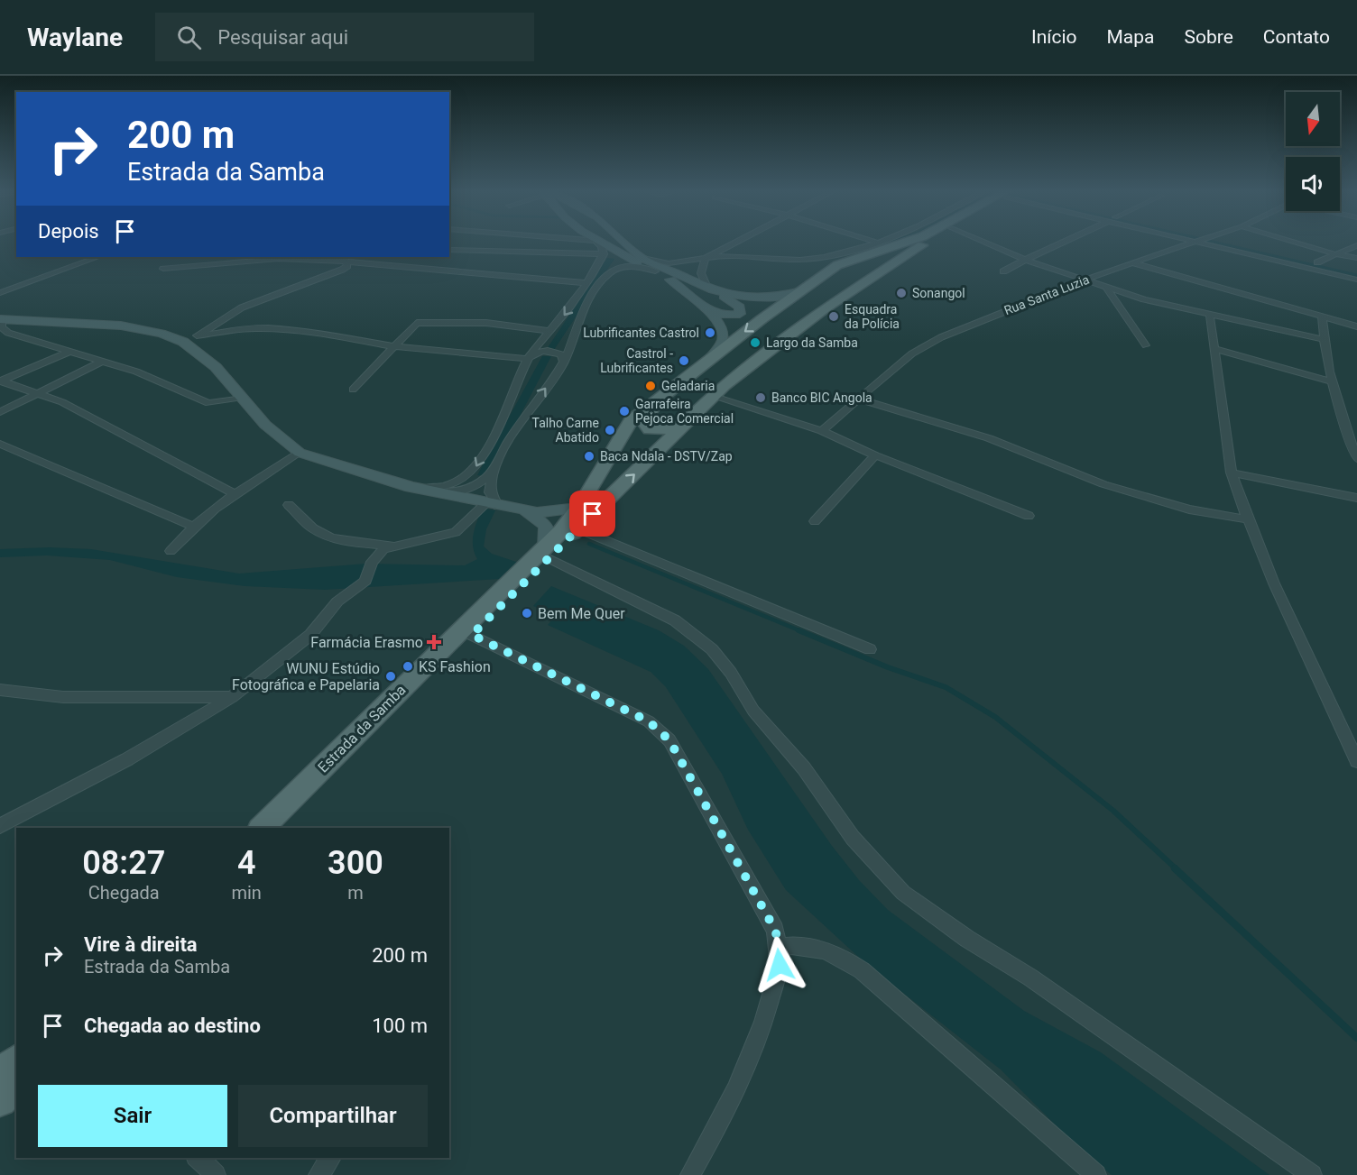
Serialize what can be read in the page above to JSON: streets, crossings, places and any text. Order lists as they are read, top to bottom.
{
  "streets": {
    "main road": ["Estrada da Samba"],
    "street": ["Rua Santa Luzia"]
  },
  "places": {
    "other": [
      "Sonangol",
      "Esquadra da Polícia",
      "Lubrificantes Castrol",
      "Largo da Samba",
      "Castrol - Lubrificantes",
      "Geladaria",
      "Banco BIC Angola",
      "Garrafeira Pejoca Comercial",
      "Talho Carne Abatido",
      "Baca Ndala - DSTV/Zap",
      "Bem Me Quer",
      "KS Fashion",
      "WUNU Estúdio Fotográfica e Papelaria"
    ],
    "health": ["Farmácia Erasmo"]
  },
  "north": "bottom",
  "page": {
    "header": "Waylane",
    "search": "Pesquisar aqui",
    "nav": [
      "Início",
      "Mapa",
      "Sobre",
      "Contato"
    ],
    "turn": ["200 m", "Estrada da Samba"],
    "then": "Depois",
    "eta": [
      "08:27",
      "Chegada",
      "4",
      "min",
      "300",
      "m"
    ],
    "list": [
      {
        "name": "Vire à direita",
        "note": "Estrada da Samba",
        "value": "200 m"
      },
      {
        "name": "Chegada ao destino",
        "value": "100 m"
      }
    ],
    "buttons": ["Sair", "Compartilhar"]
  }
}
